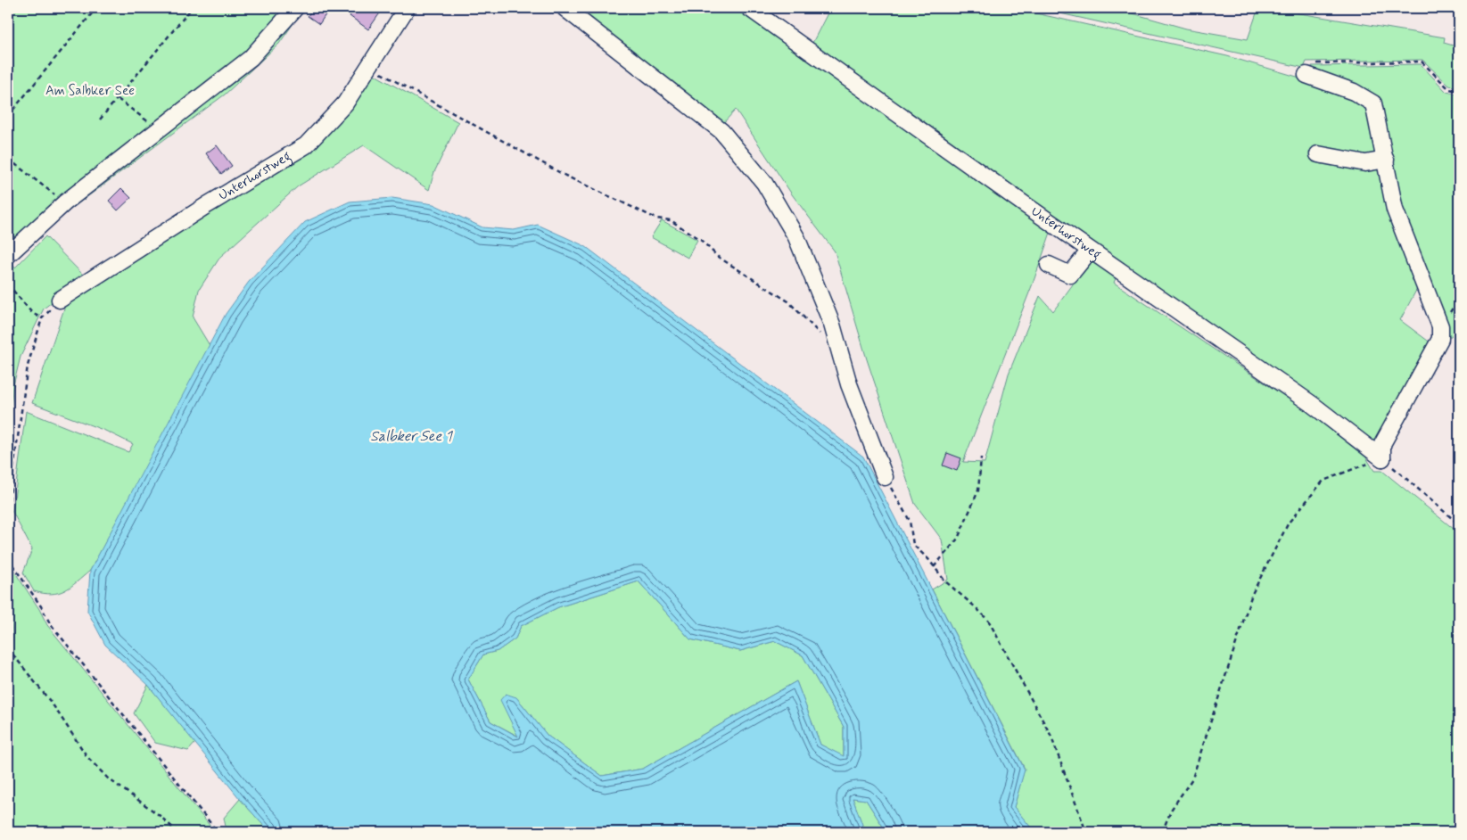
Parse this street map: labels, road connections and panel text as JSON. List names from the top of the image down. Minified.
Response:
{"streets":{"street":["Unterhorstweg"]},"water":["Salbker See 1"],"parks":["Am Salbker See"]}
